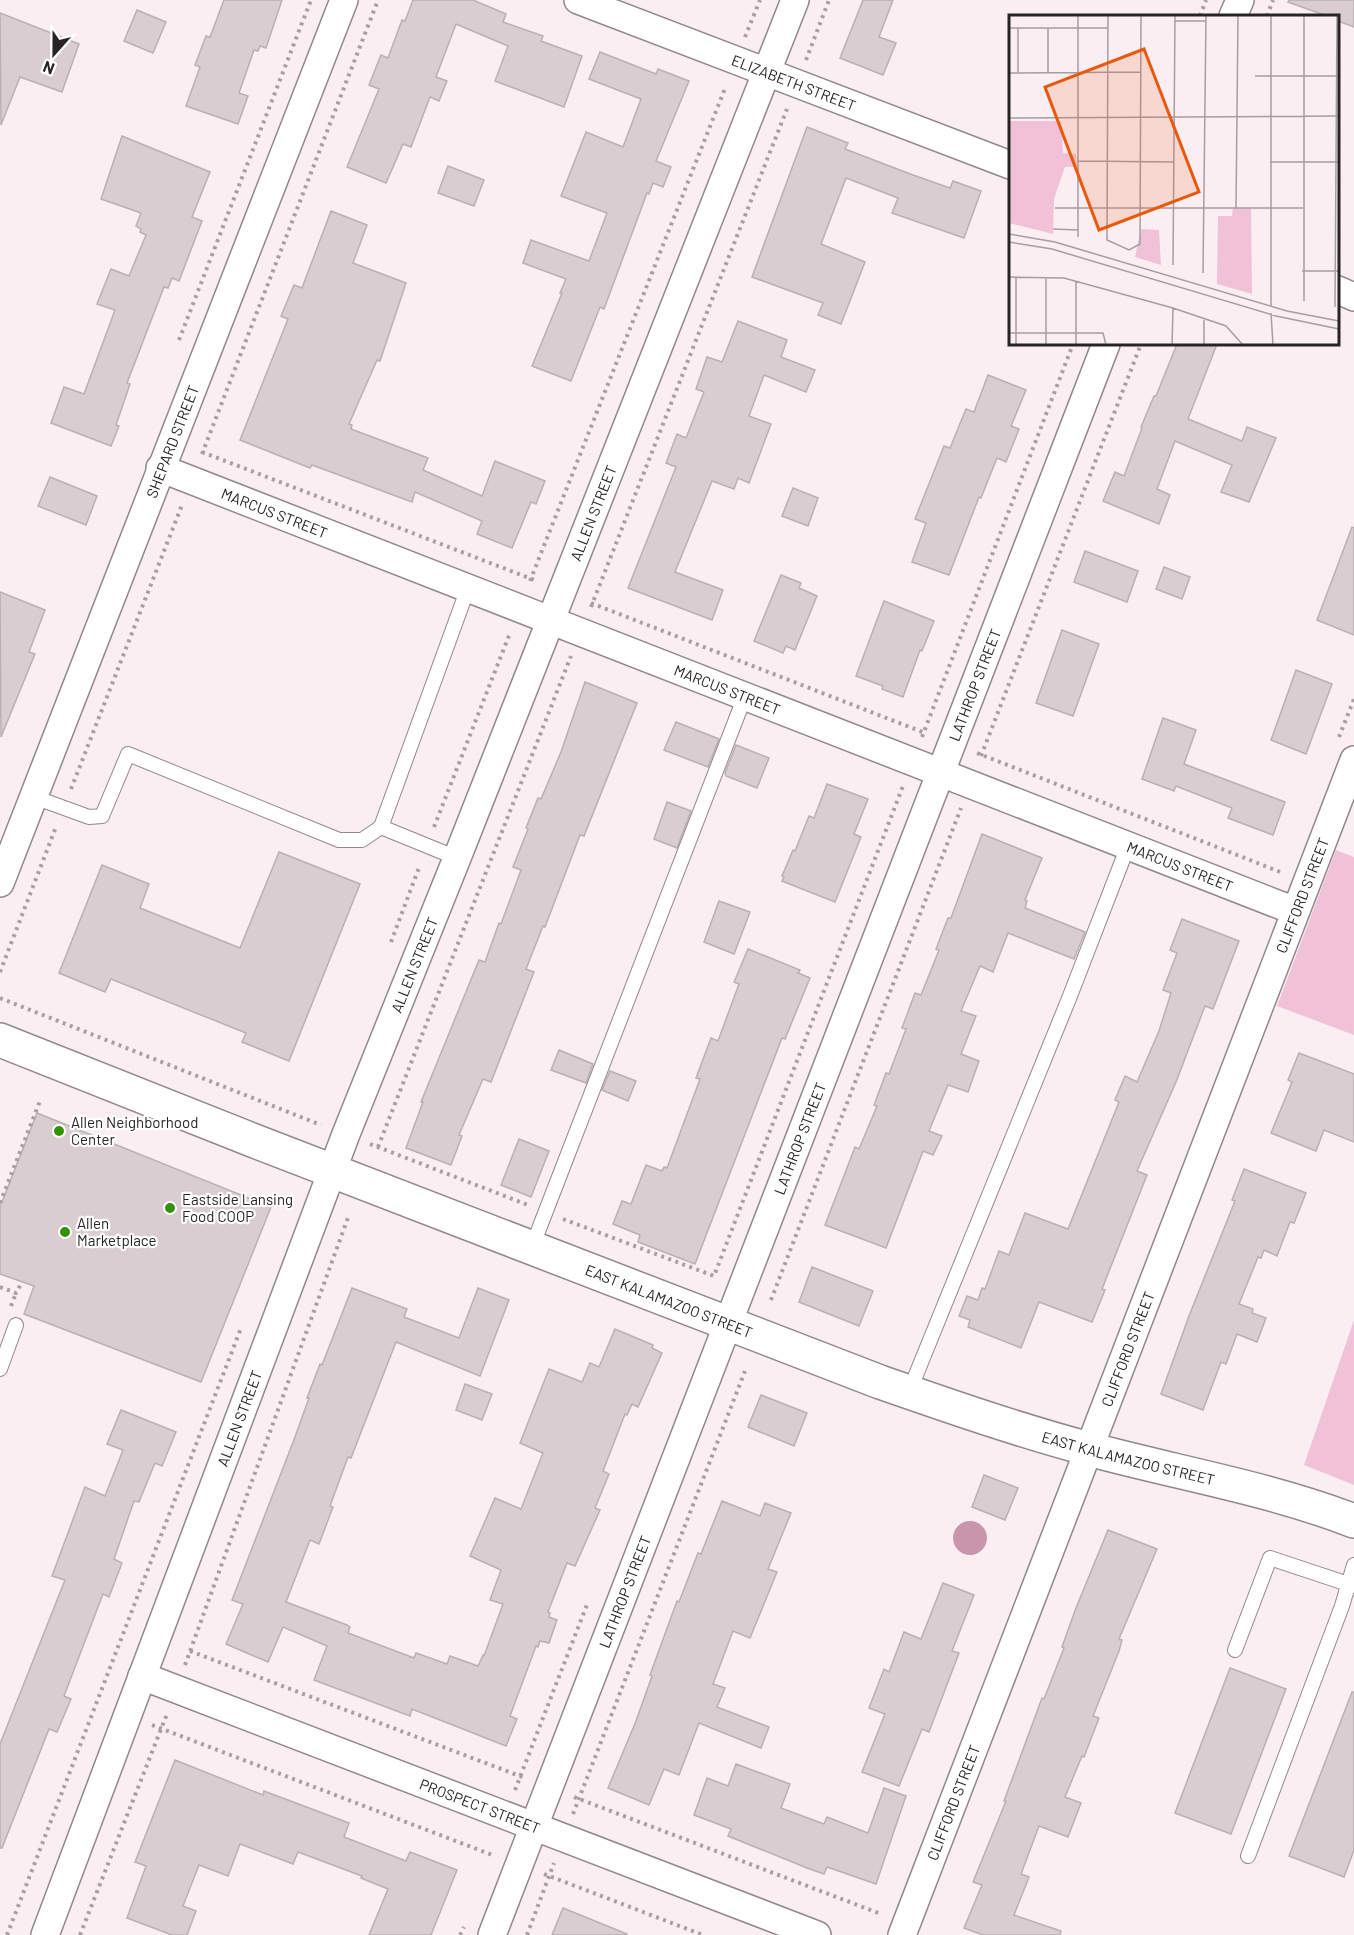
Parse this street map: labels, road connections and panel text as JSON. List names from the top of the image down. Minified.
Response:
{"streets":{"street":["ELIZABETH STREET","SHEPARD STREET","MARCUS STREET","ALLEN STREET","LATHROP STREET","CLIFFORD STREET","EAST KALAMAZOO STREET","PROSPECT STREET"]},"crossings":[["ELIZABETH STREET","ALLEN STREET"],["SHEPARD STREET","MARCUS STREET"],["MARCUS STREET","ALLEN STREET"],["MARCUS STREET","LATHROP STREET"],["MARCUS STREET","CLIFFORD STREET"],["ALLEN STREET","EAST KALAMAZOO STREET"],["ALLEN STREET","PROSPECT STREET"],["LATHROP STREET","EAST KALAMAZOO STREET"],["LATHROP STREET","PROSPECT STREET"],["CLIFFORD STREET","EAST KALAMAZOO STREET"]],"places":["Allen Neighborhood Center","Eastside Lansing Food COOP","Allen Marketplace"],"north":"bottom"}
